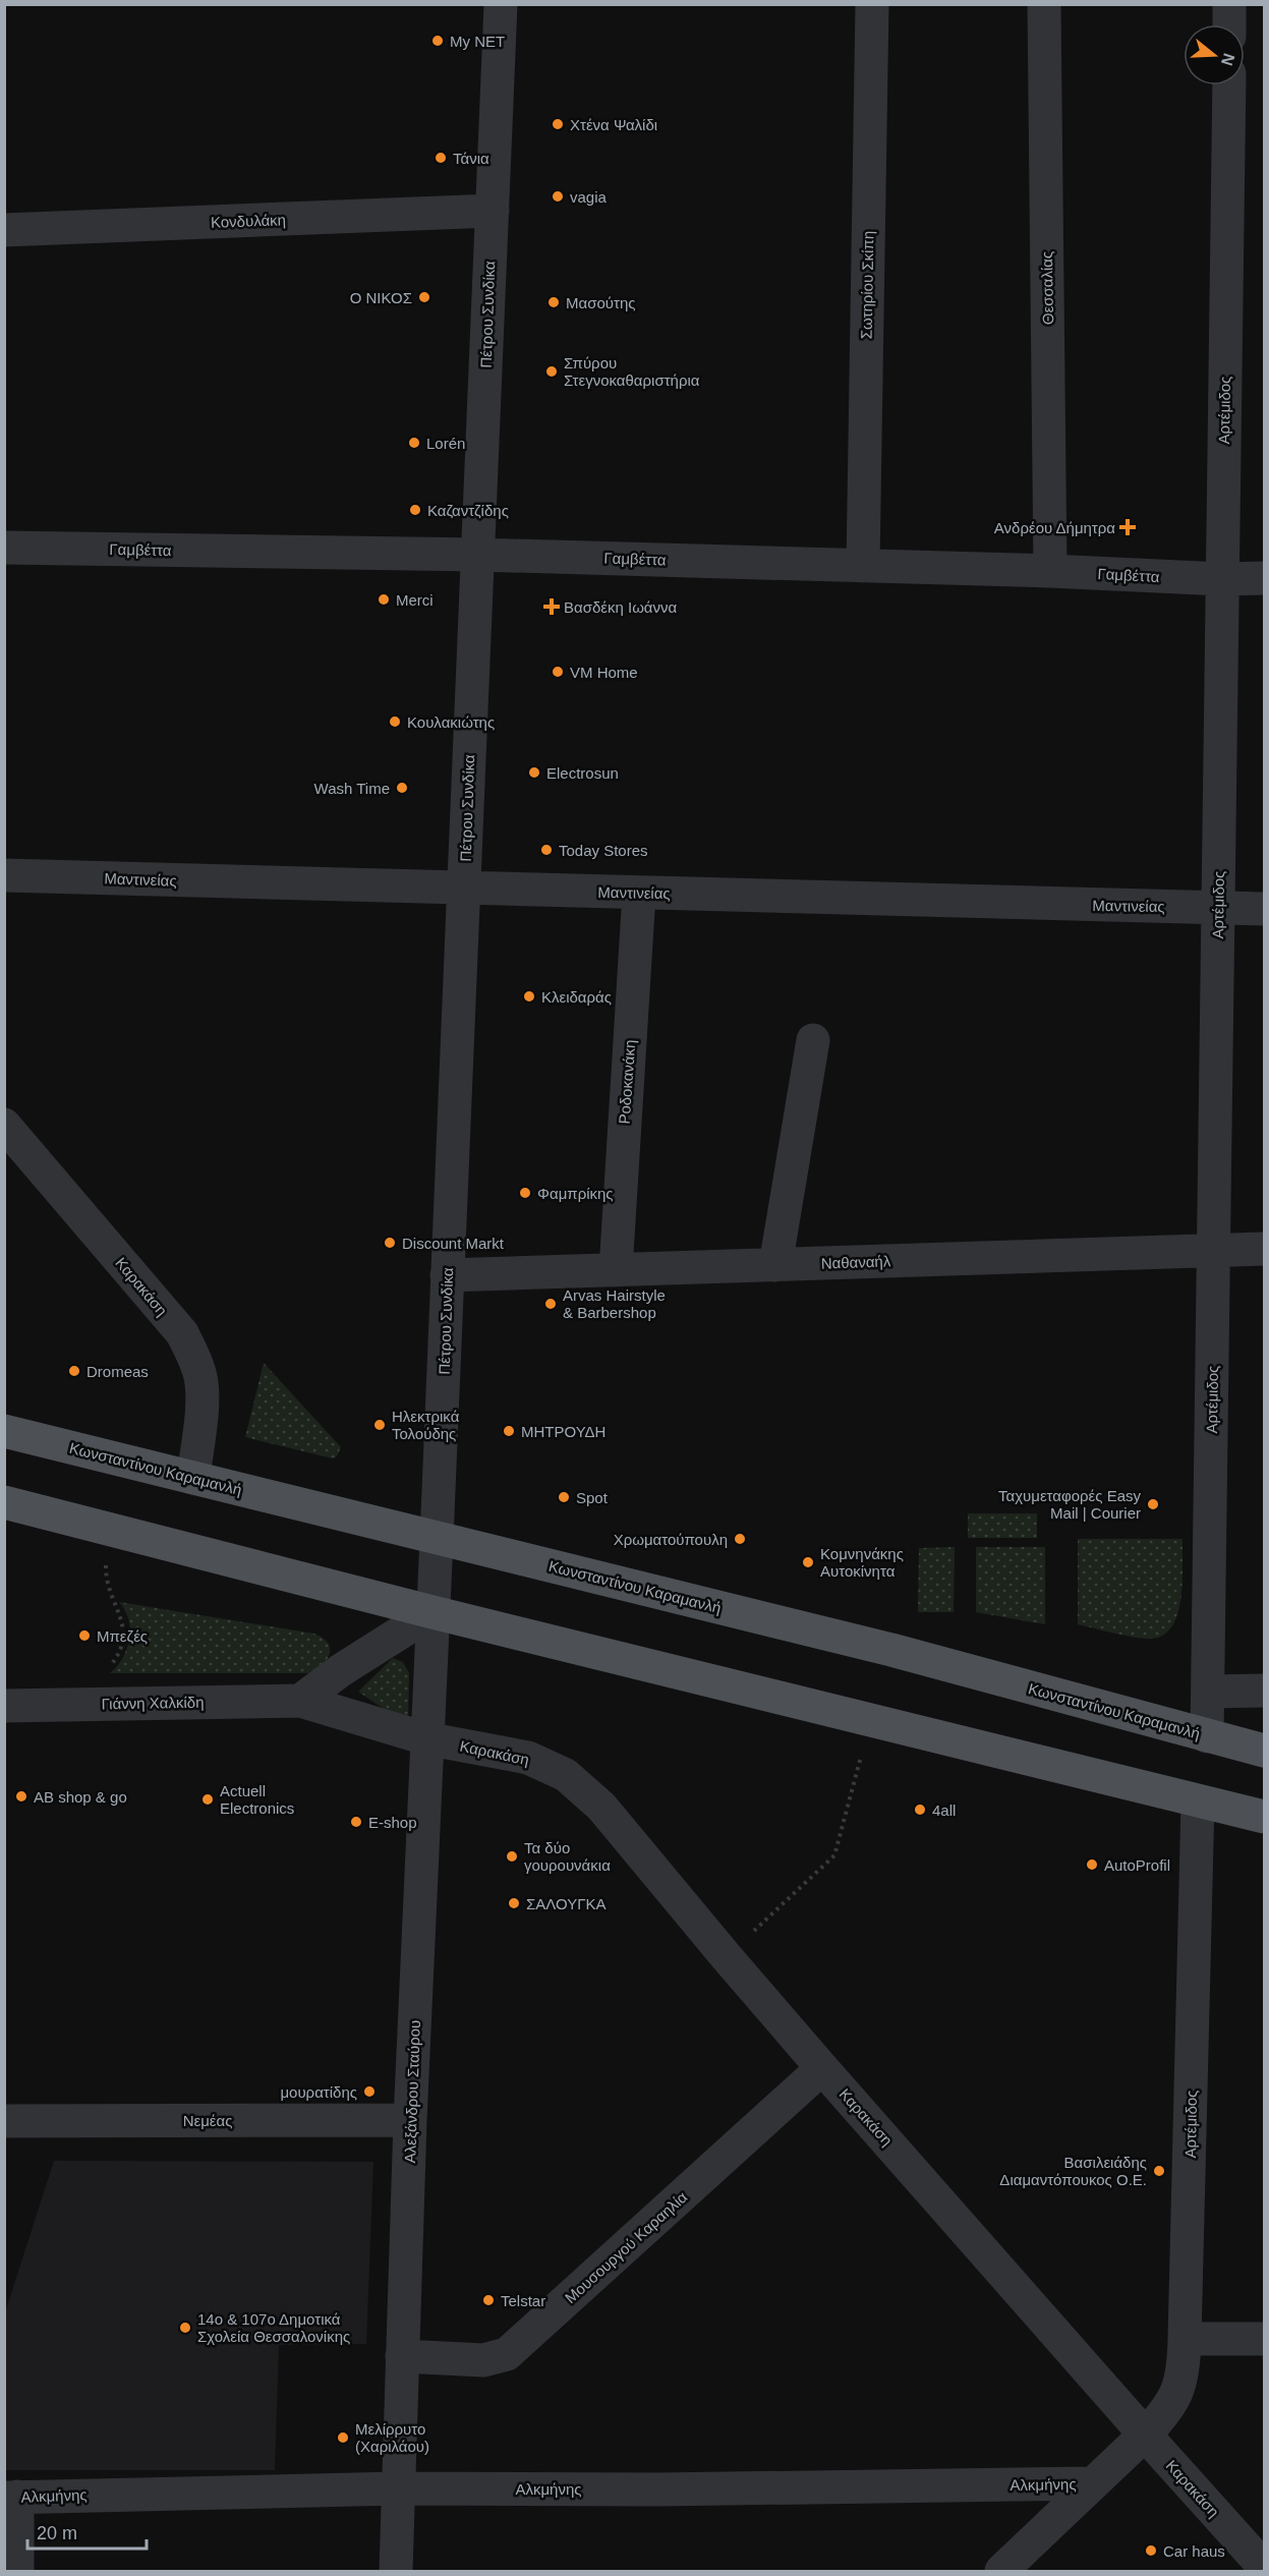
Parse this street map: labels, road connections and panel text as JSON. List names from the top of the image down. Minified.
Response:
{"streets":{"main road":["Κωνσταντίνου Καραμανλή"],"street":["Κονδυλάκη","Σωτηρίου Σκίπη","Θεσσαλίας","Πέτρου Συνδίκα","Αρτέμιδος","Γαμβέττα","Μαντινείας","Ροδοκανάκη","Ναθαναήλ","Καρακάση","Γιάννη Χαλκίδη","Αλεξάνδρου Σταύρου","Νεμέας","Μουσουργού Καραηλία","Αλκμήνης"]},"crossings":[["Κονδυλάκη","Πέτρου Συνδίκα"],["Σωτηρίου Σκίπη","Γαμβέττα"],["Θεσσαλίας","Γαμβέττα"],["Πέτρου Συνδίκα","Γαμβέττα"],["Πέτρου Συνδίκα","Μαντινείας"],["Πέτρου Συνδίκα","Ναθαναήλ"],["Πέτρου Συνδίκα","Κωνσταντίνου Καραμανλή"],["Πέτρου Συνδίκα","Αλεξάνδρου Σταύρου"],["Αρτέμιδος","Γαμβέττα"],["Αρτέμιδος","Μαντινείας"],["Αρτέμιδος","Ναθαναήλ"],["Αρτέμιδος","Καρακάση"],["Αρτέμιδος","Κωνσταντίνου Καραμανλή"],["Αρτέμιδος","Αλκμήνης"],["Μαντινείας","Ροδοκανάκη"],["Ροδοκανάκη","Ναθαναήλ"],["Καρακάση","Κωνσταντίνου Καραμανλή"],["Καρακάση","Γιάννη Χαλκίδη"],["Καρακάση","Αλεξάνδρου Σταύρου"],["Καρακάση","Μουσουργού Καραηλία"],["Γιάννη Χαλκίδη","Αλεξάνδρου Σταύρου"],["Αλεξάνδρου Σταύρου","Νεμέας"],["Αλεξάνδρου Σταύρου","Μουσουργού Καραηλία"],["Αλεξάνδρου Σταύρου","Αλκμήνης"]],"places":{"other":["My NET","Χτένα Ψαλίδι","Τάνια","vagia","Ο ΝΙΚΟΣ","Μασούτης","Σπύρου Στεγνοκαθαριστήρια","Lorén","Καζαντζίδης","Merci","VM Home","Κουλακιώτης","Electrosun","Wash Time","Today Stores","Κλειδαράς","Φαμπρίκης","Discount Markt","Arvas Hairstyle & Barbershop","Dromeas","Ηλεκτρικά Τολούδης","ΜΗΤΡΟΥΔΗ","Spot","Ταχυμεταφορές Easy Mail | Courier","Χρωματούπουλη","Κομνηνάκης Αυτοκίνητα","Μπεζές","AB shop & go","Actuell Electronics","4all","E-shop","Τα δύο γουρουνάκια","AutoProfil","ΣΑΛΟΥΓΚΑ","μουρατίδης","Βασιλειάδης Διαμαντόπουκος Ο.Ε.","Telstar","14ο & 107ο Δημοτικά Σχολεία Θεσσαλονίκης","Μελίρρυτο (Χαριλάου)","Car haus"],"health":["Ανδρέου Δήμητρα","Βασδέκη Ιωάννα"]},"scale_bar":"20 m","north":"right"}
